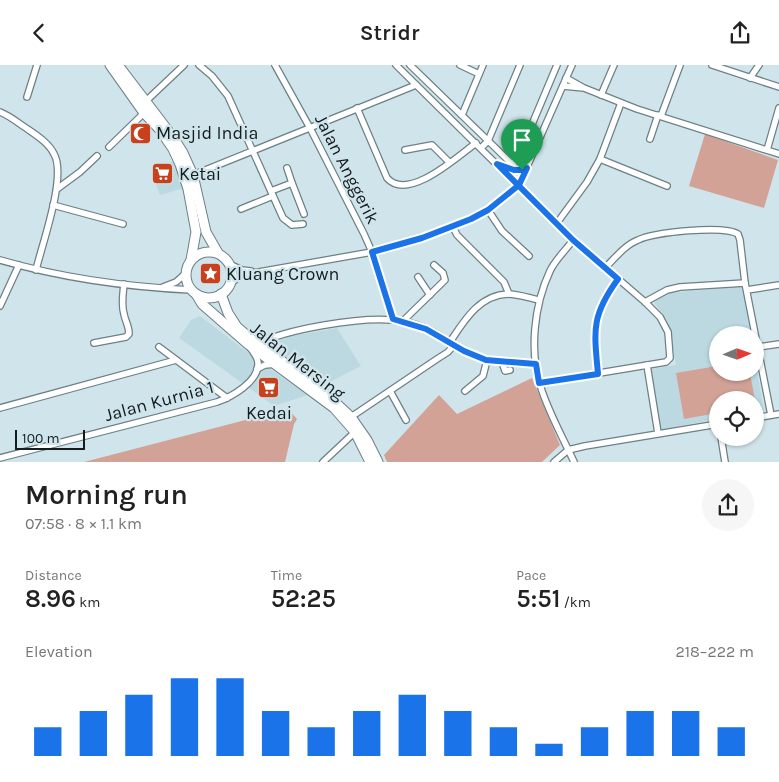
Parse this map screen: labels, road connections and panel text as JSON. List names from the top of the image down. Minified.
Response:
{"streets":{"highway":["Jalan Mersing"],"street":["Jalan Anggerik","Jalan Kurnia 1"]},"places":{"mosque":["Masjid India"],"supermarket":["Ketai","Kedai"],"place":["Kluang Crown"]},"scale_bar":"100 m","north":"right","page":{"header":"Stridr","scale":"100 m","heading":["Morning run","07:58 · 8 × 1.1 km"],"stats":[["Distance","8.96 km"],["Time","52:25"],["Pace","5:51 /km"]],"chart":["Elevation","218–222 m"]}}
